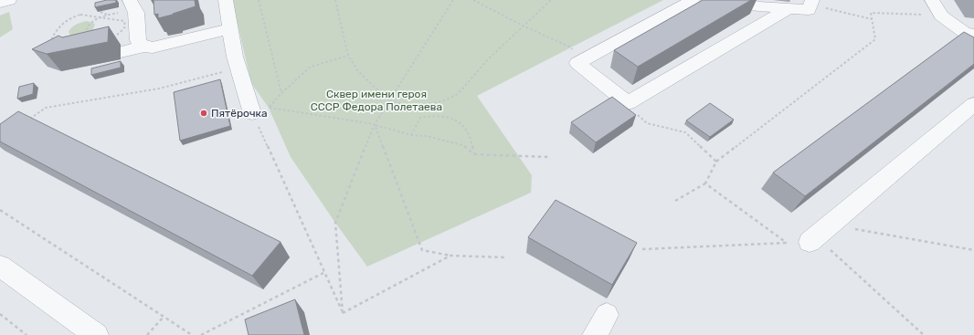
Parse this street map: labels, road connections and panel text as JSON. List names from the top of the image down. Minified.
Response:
{"parks":["Сквер имени героя СССР Федора Полетаева"],"places":["Пятёрочка"]}
